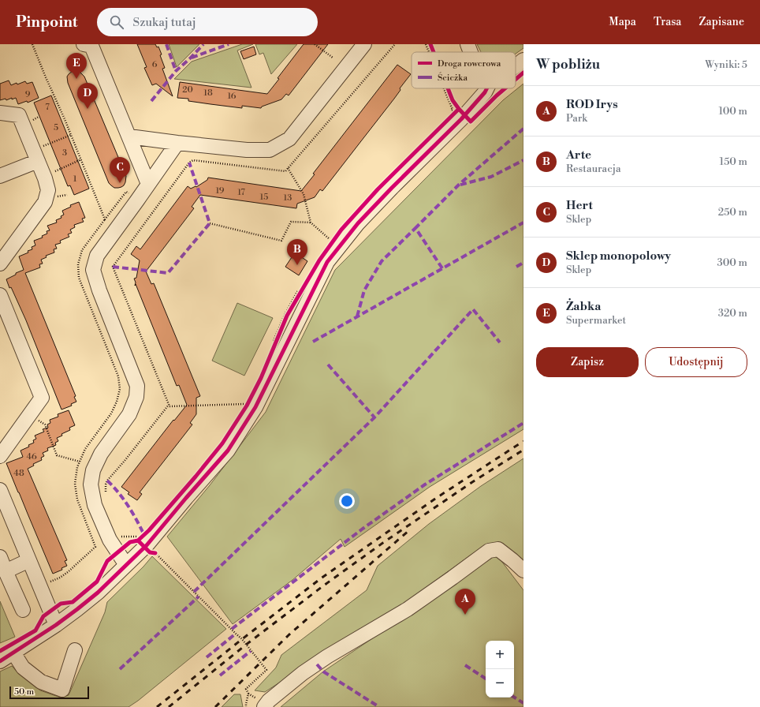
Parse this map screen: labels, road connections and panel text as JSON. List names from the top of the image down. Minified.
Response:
{"house_numbers":["6","20","18","9","16","7","5","3","1","19","17","15","13","46","48"],"legend":["Droga rowerowa","Ścieżka"],"scale_bar":"50 m","page":{"header":"Pinpoint","search":"Szukaj tutaj","nav":["Mapa","Trasa","Zapisane"],"heading":["W pobliżu","Wyniki: 5"],"pins":["E","D","C","B","A"],"list":[{"mark":"A","name":"ROD Irys","note":"Park","value":"100 m"},{"mark":"B","name":"Arte","note":"Restauracja","value":"150 m"},{"mark":"C","name":"Hert","note":"Sklep","value":"250 m"},{"mark":"D","name":"Sklep monopolowy","note":"Sklep","value":"300 m"},{"mark":"E","name":"Żabka","note":"Supermarket","value":"320 m"}],"buttons":["Zapisz","Udostępnij"],"map_buttons":["+","−"],"scale":"50 m"}}
